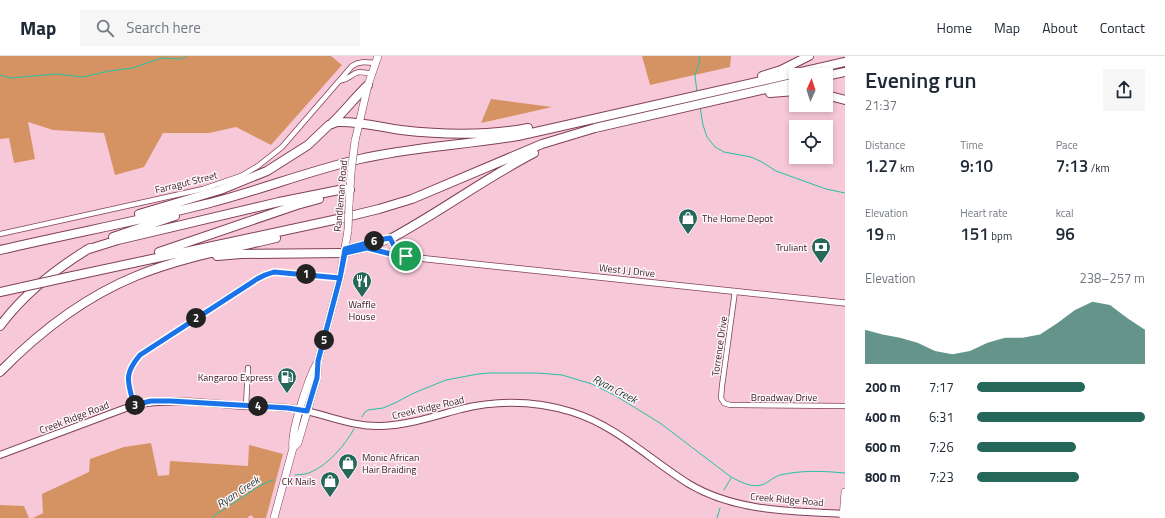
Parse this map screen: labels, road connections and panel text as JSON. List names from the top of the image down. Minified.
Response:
{"streets":{"main road":["Randleman Road","West J J Drive","Creek Ridge Road"],"street":["Farragut Street","Torrence Drive","Broadway Drive"]},"crossings":[["Farragut Street","Randleman Road"],["Randleman Road","West J J Drive"],["Randleman Road","Creek Ridge Road"],["West J J Drive","Torrence Drive"],["Torrence Drive","Broadway Drive"]],"water":["Ryan Creek"],"places":{"shop":["The Home Depot","Monic African Hair Braiding","CK Nails"],"bank":["Truliant"],"restaurant":["Waffle House"],"fuel station":["Kangaroo Express"]},"north":"top","page":{"header":"Map","search":"Search here","nav":["Home","Map","About","Contact"],"heading":["Evening run","21:37"],"stats":[["Distance","1.27 km"],["Time","9:10"],["Pace","7:13 /km"],["Elevation","19 m"],["Heart rate","151 bpm"],["kcal","96"]],"pins":["6","1","2","5","3","4"],"chart":["Elevation","238–257 m"],"list":[{"name":"200 m","note":"7:17"},{"name":"400 m","note":"6:31"},{"name":"600 m","note":"7:26"},{"name":"800 m","note":"7:23"}]}}
